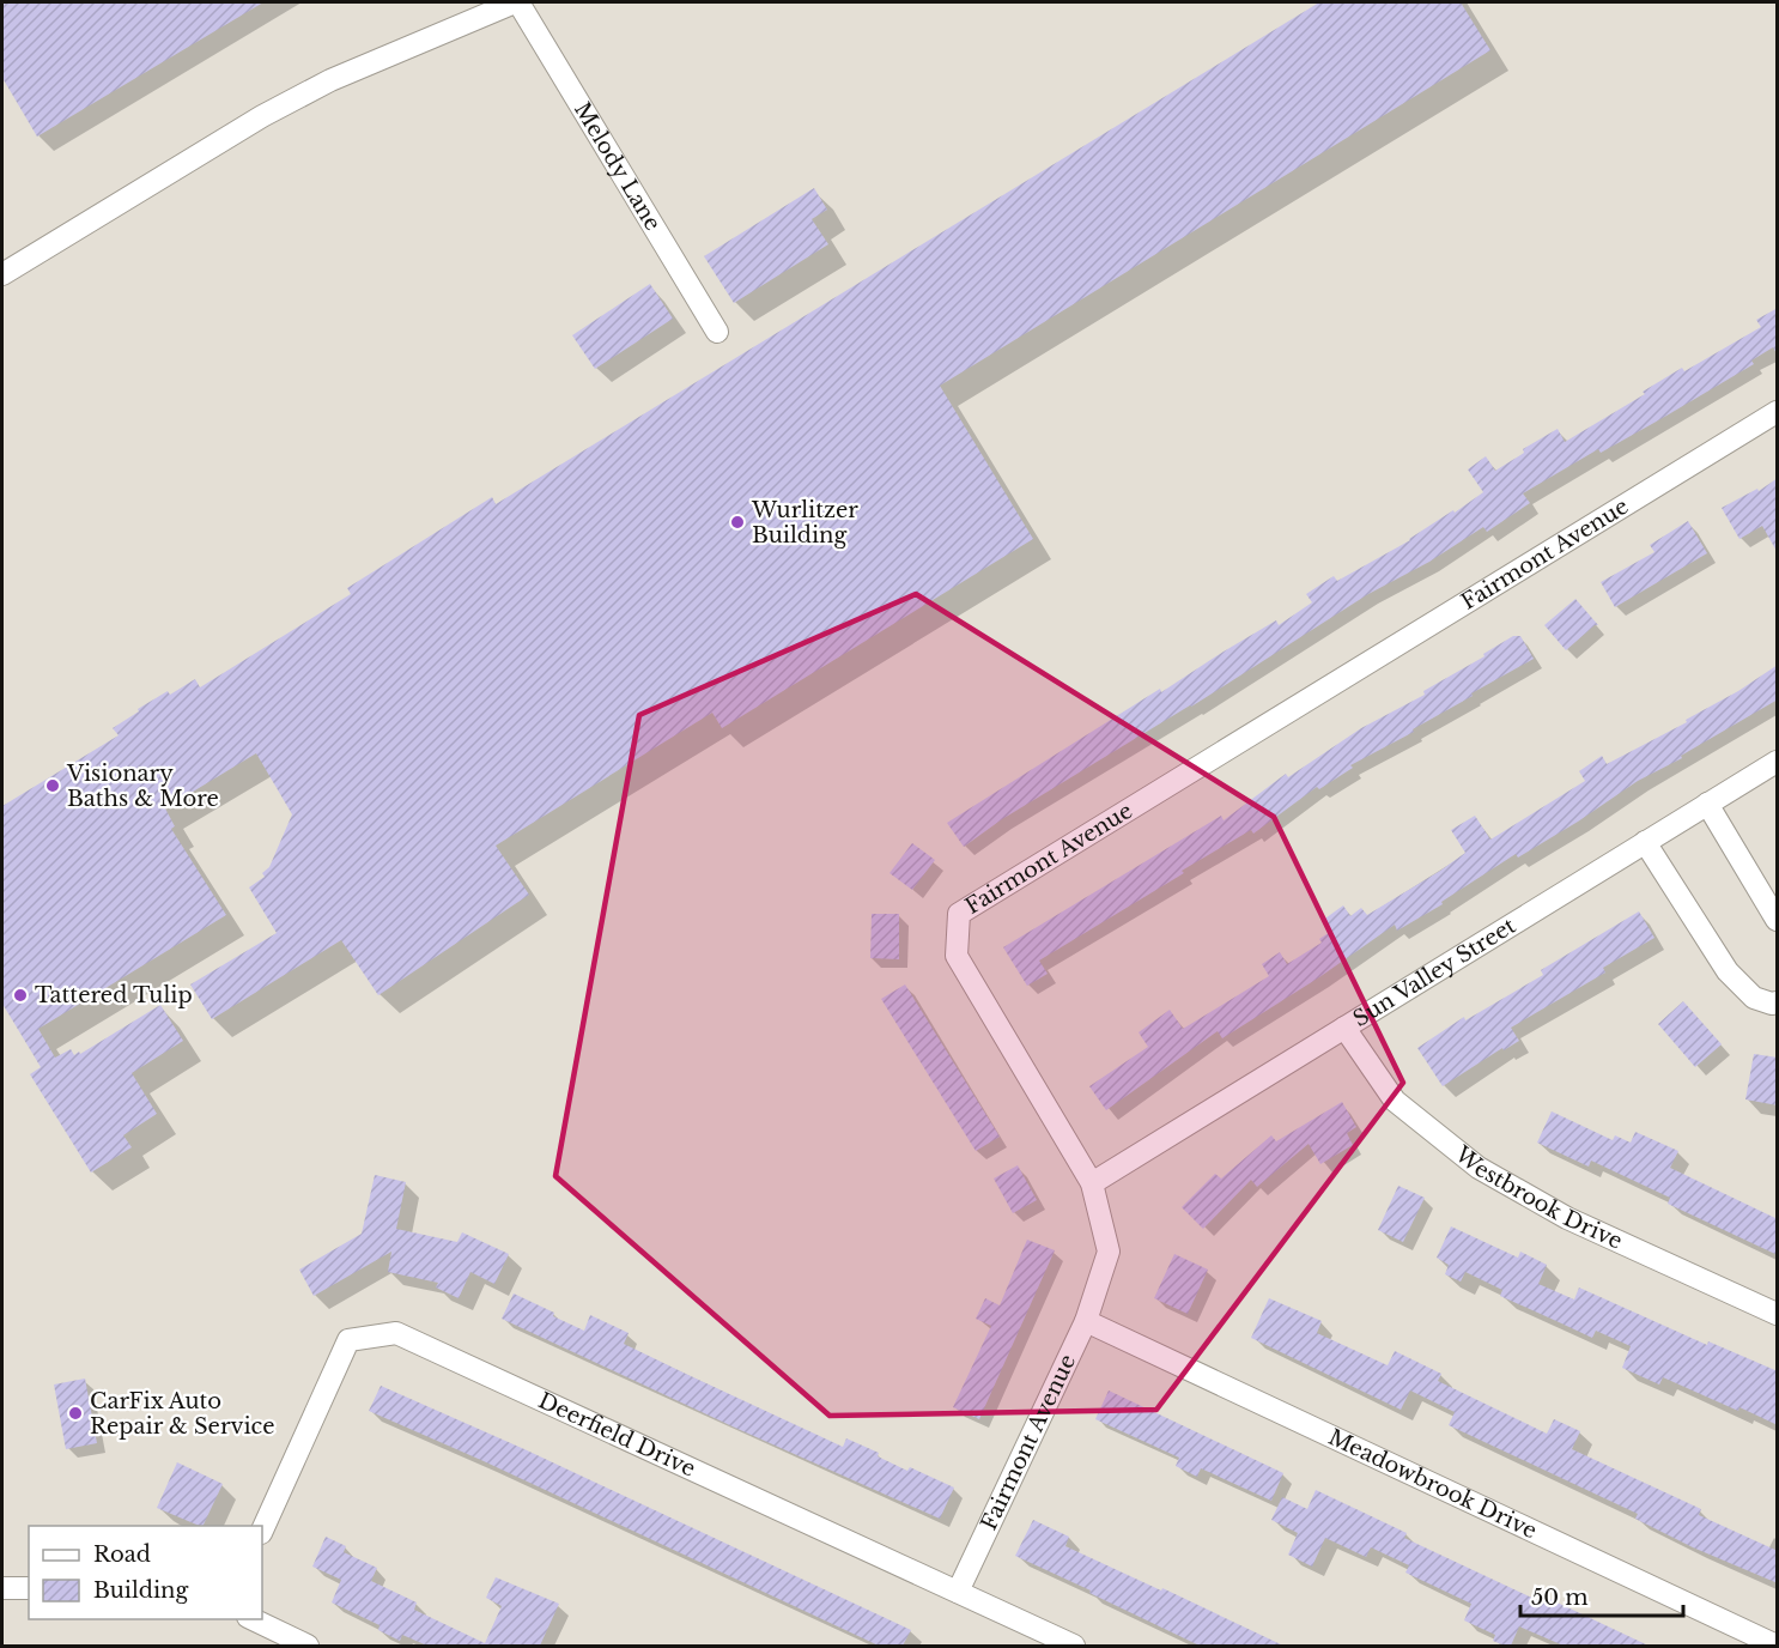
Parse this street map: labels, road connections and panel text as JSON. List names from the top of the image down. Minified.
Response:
{"streets":{"street":["Melody Lane","Fairmont Avenue","Sun Valley Street","Westbrook Drive","Deerfield Drive","Meadowbrook Drive"]},"crossings":[["Fairmont Avenue","Sun Valley Street"],["Fairmont Avenue","Deerfield Drive"],["Fairmont Avenue","Meadowbrook Drive"],["Sun Valley Street","Westbrook Drive"]],"places":["Wurlitzer Building","Visionary Baths & More","Tattered Tulip","CarFix Auto Repair & Service"],"legend":["Road","Building"],"scale_bar":"50 m"}
